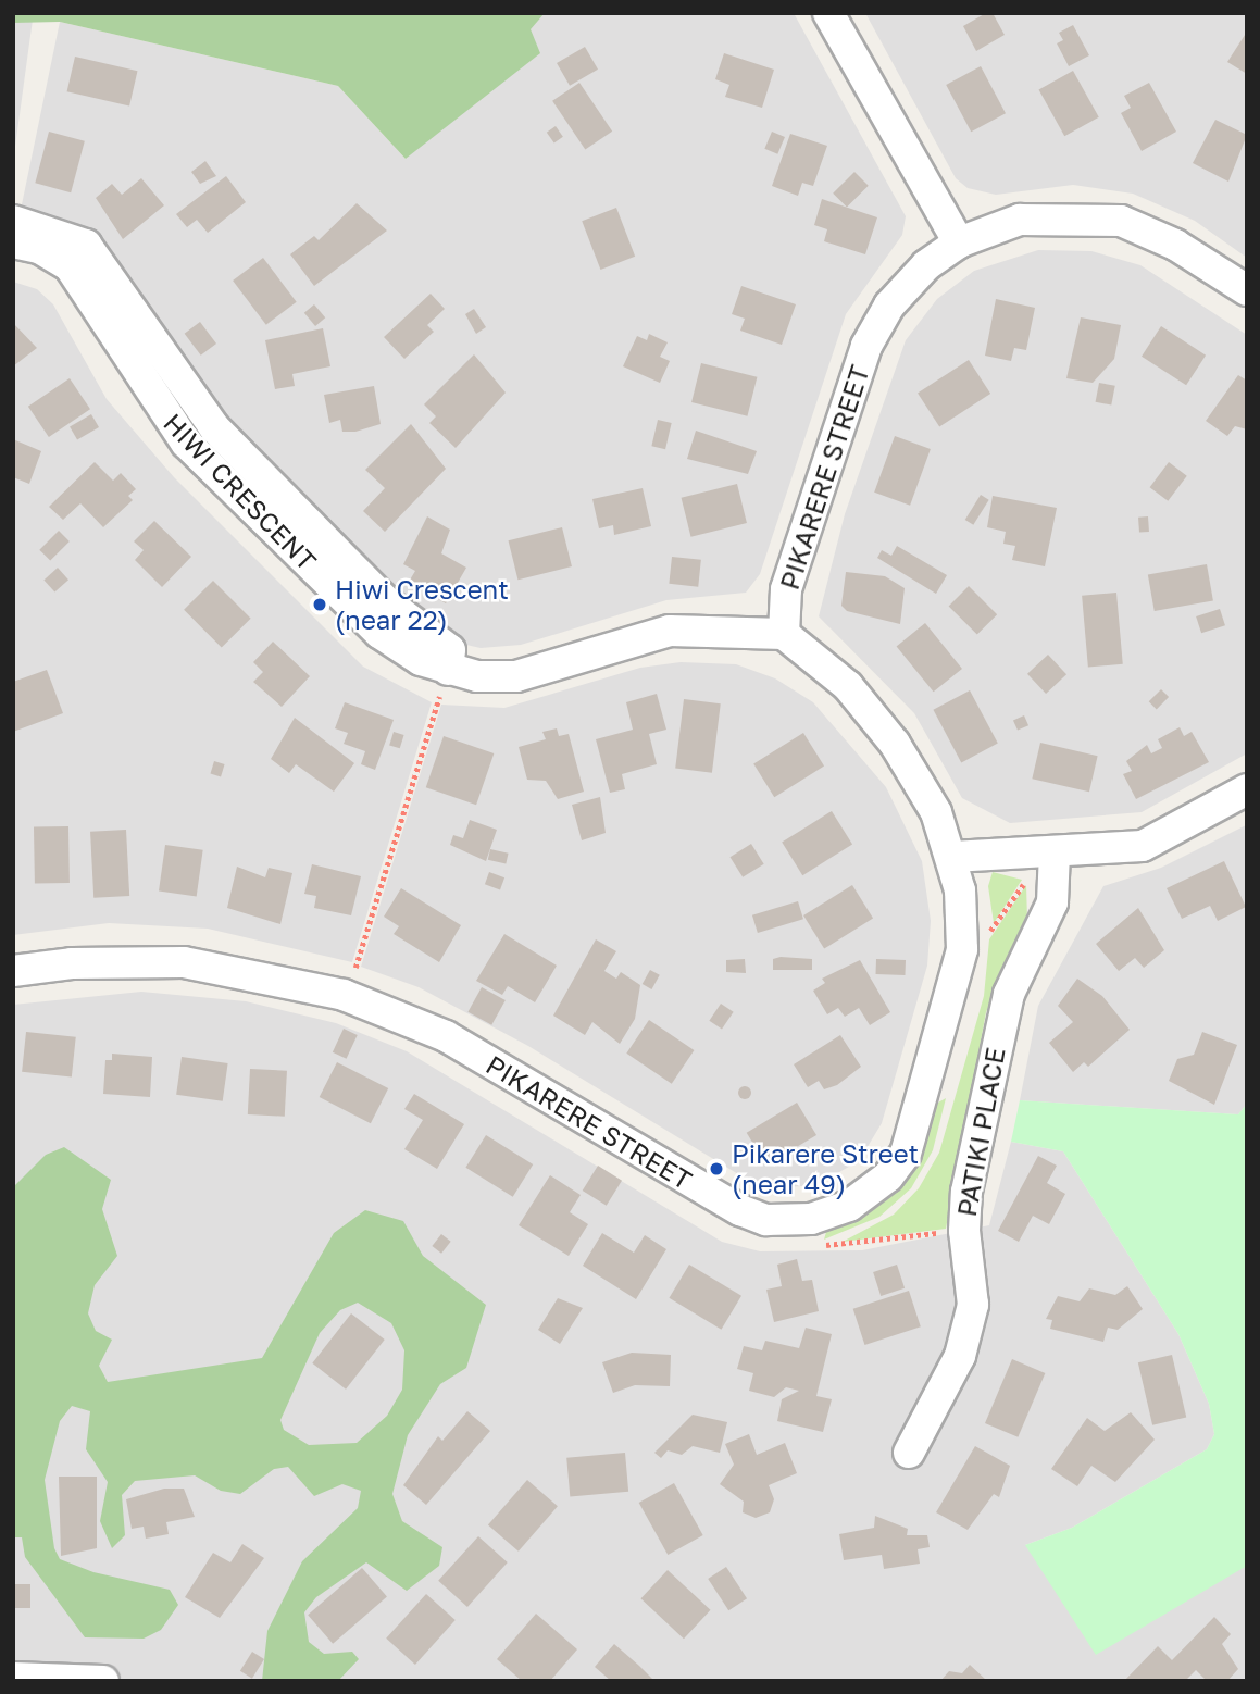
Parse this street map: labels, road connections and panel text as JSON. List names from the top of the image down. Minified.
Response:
{"streets":{"street":["PIKARERE STREET","HIWI CRESCENT","PATIKI PLACE"]},"crossings":[["PIKARERE STREET","HIWI CRESCENT"]],"places":["Hiwi Crescent (near 22)","Pikarere Street (near 49)"]}
